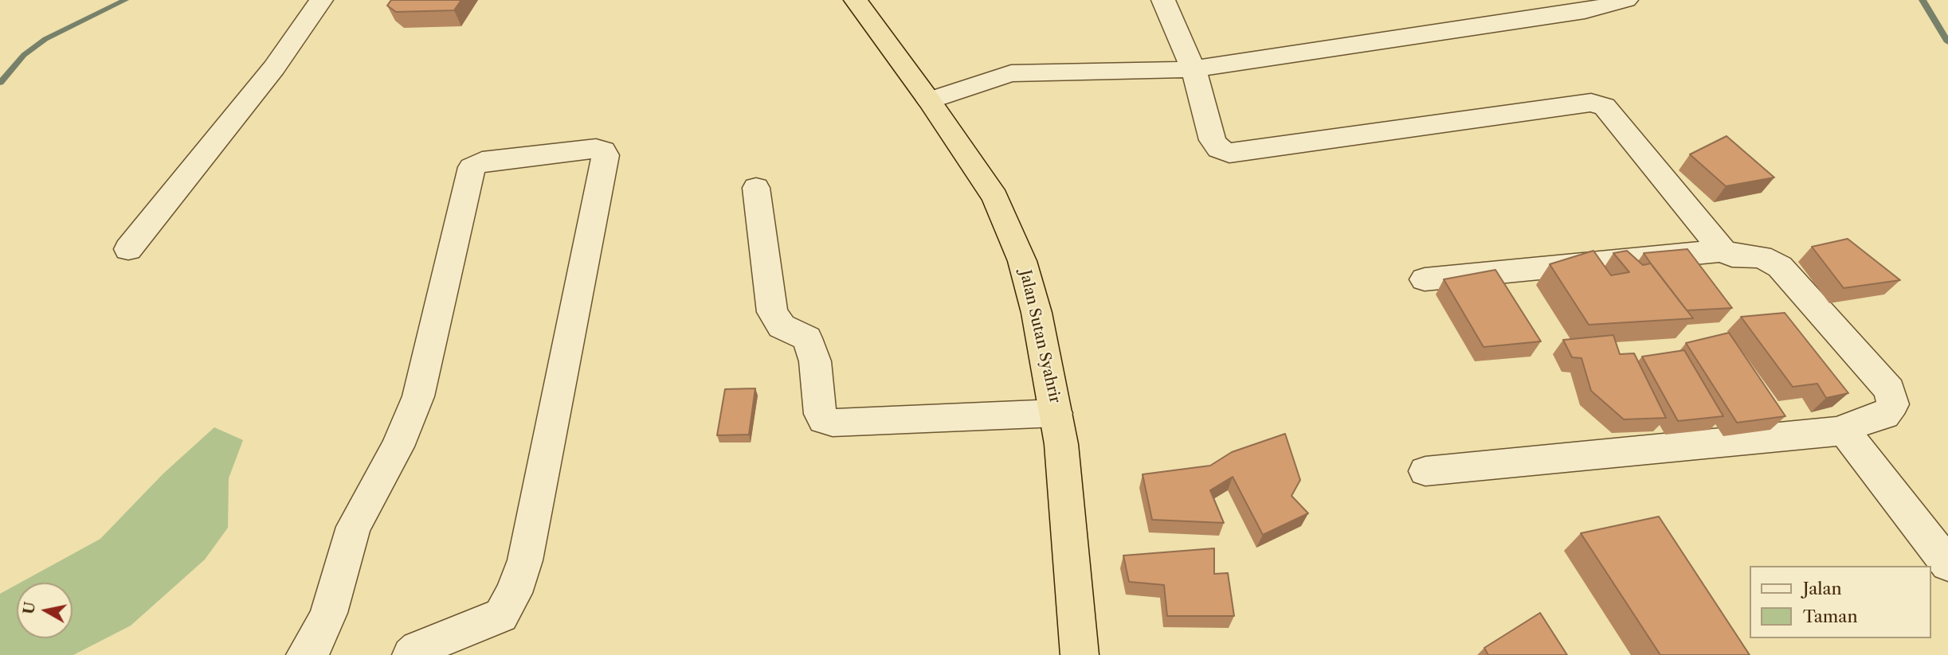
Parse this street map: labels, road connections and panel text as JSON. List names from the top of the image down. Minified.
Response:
{"streets":{"highway":["Jalan Sutan Syahrir"]},"legend":["Jalan","Taman"],"north":"left"}
